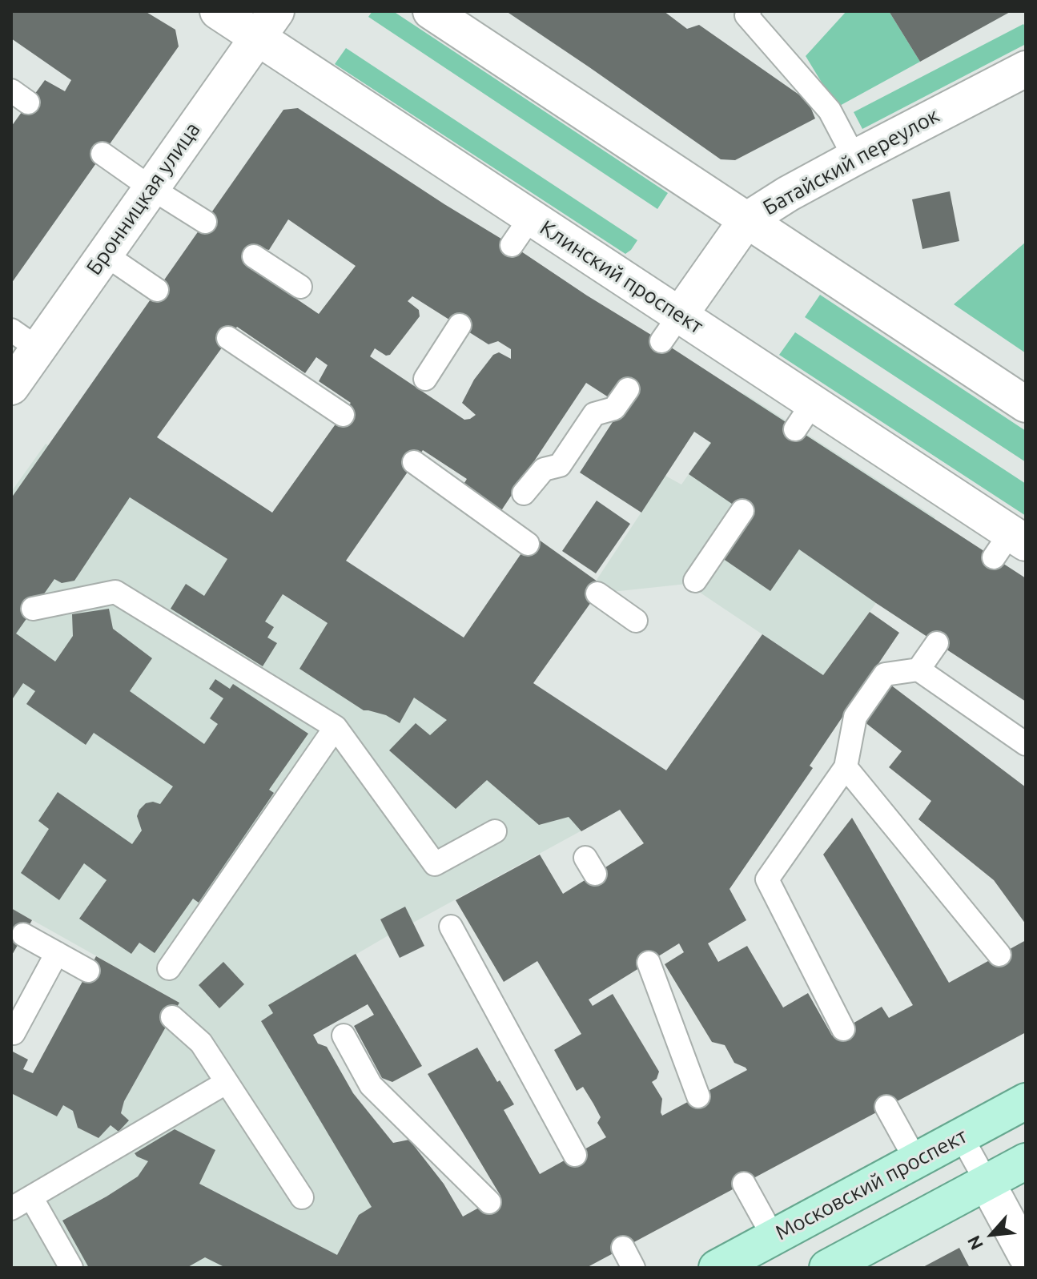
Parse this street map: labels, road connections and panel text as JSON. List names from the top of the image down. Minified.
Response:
{"streets":{"main road":["Московский проспект"],"street":["Батайский переулок","Бронницкая улица","Клинский проспект"]},"crossings":[["Батайский переулок","Клинский проспект"],["Бронницкая улица","Клинский проспект"]],"north":"bottom left"}
